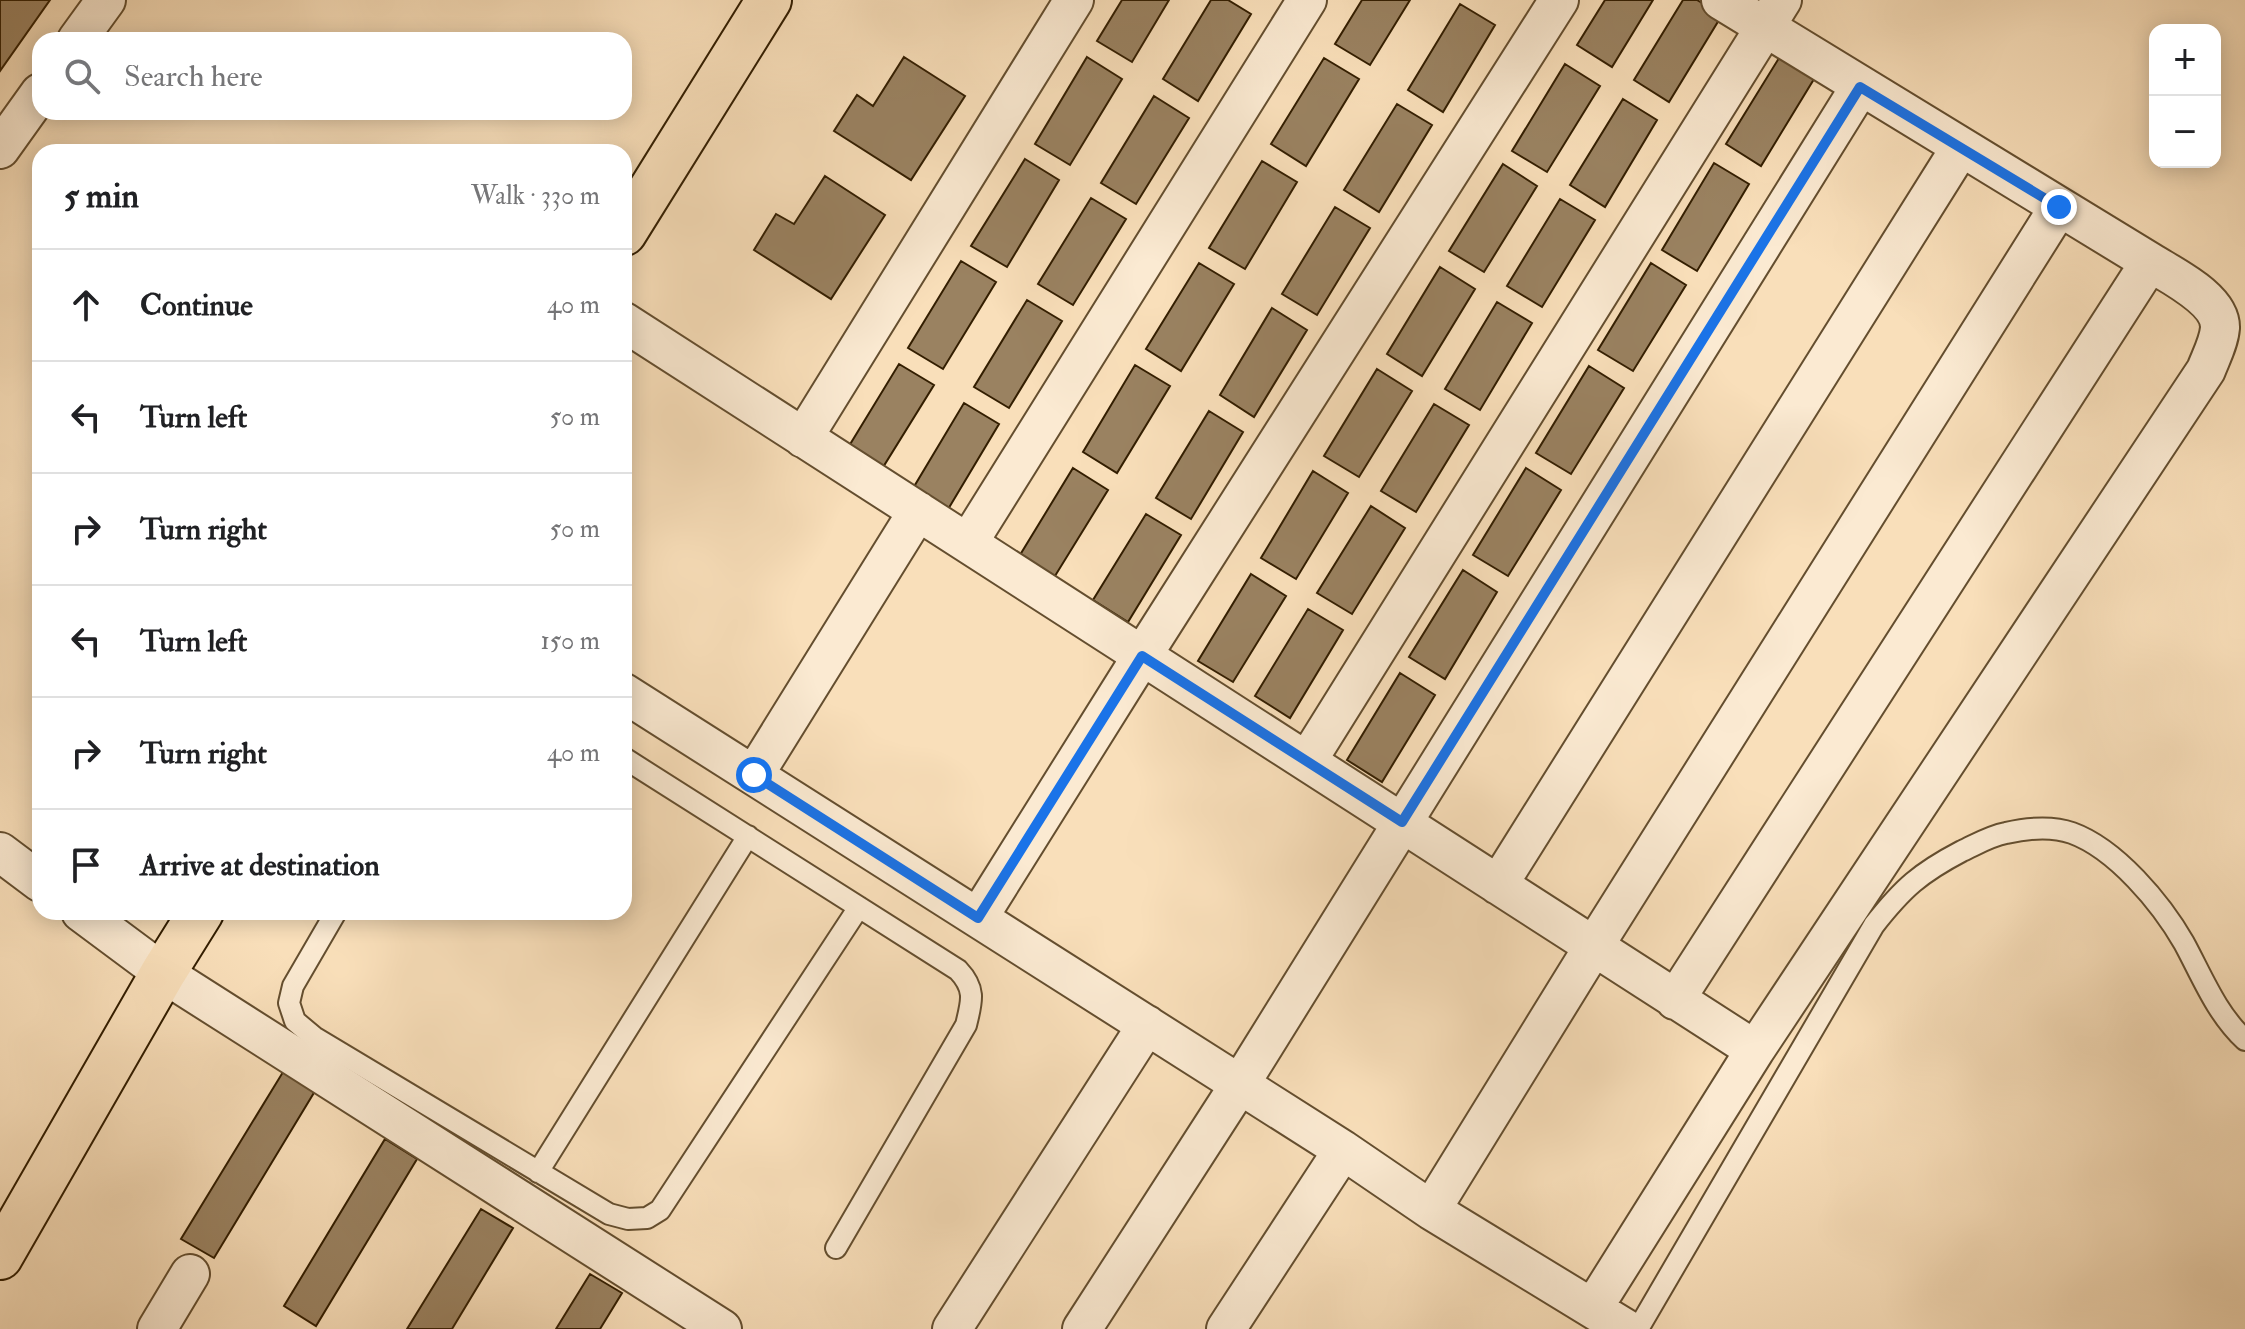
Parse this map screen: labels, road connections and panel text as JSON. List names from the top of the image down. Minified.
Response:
{"page":{"map_buttons":["+","−"],"search":"Search here","heading":["5 min","Walk · 330 m"],"list":[["Continue","40 m"],["Turn left","50 m"],["Turn right","50 m"],["Turn left","150 m"],["Turn right","40 m"],"Arrive at destination"]}}
